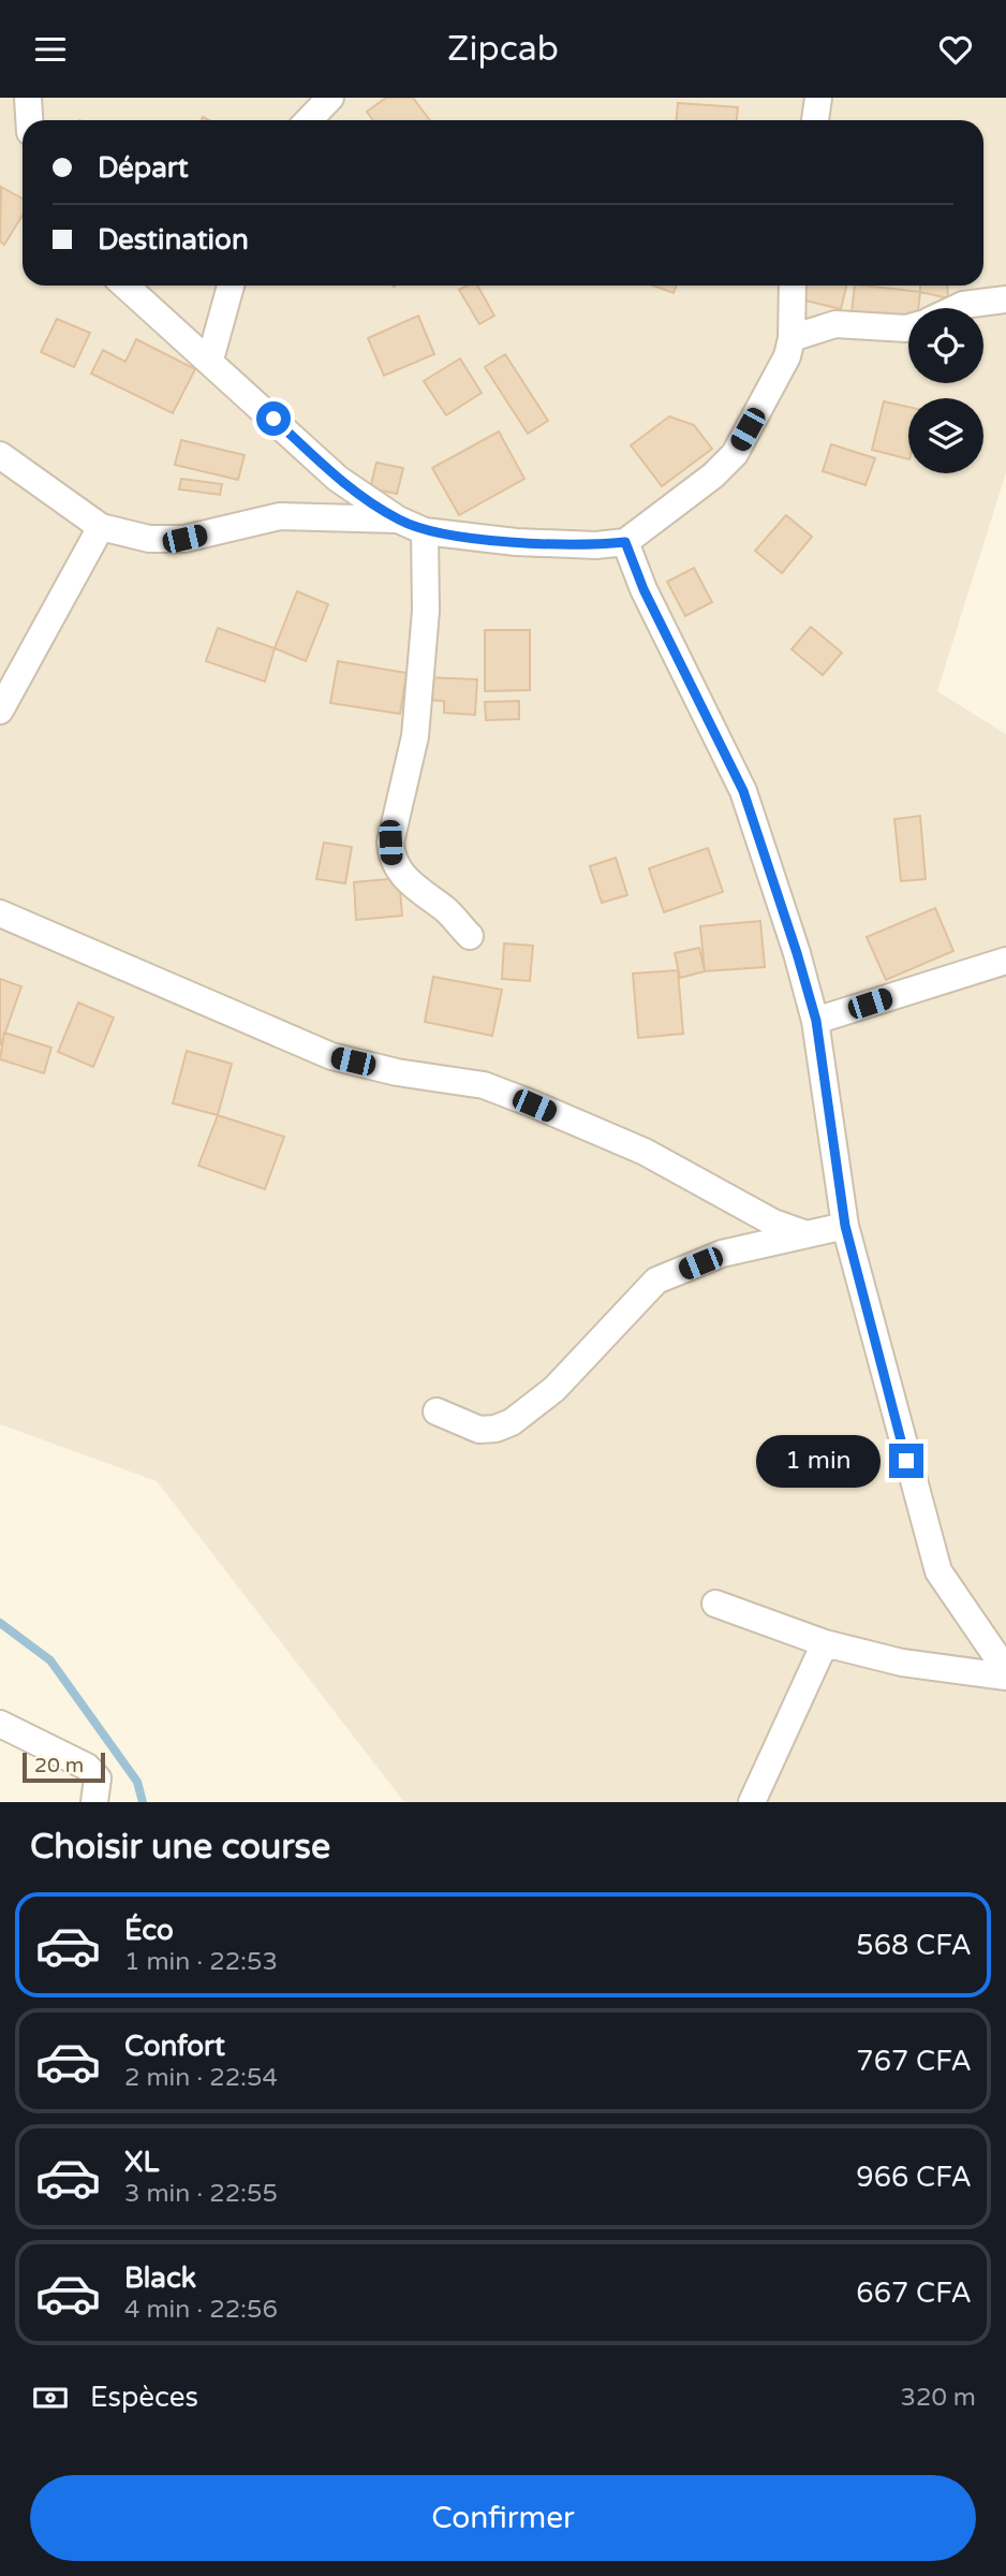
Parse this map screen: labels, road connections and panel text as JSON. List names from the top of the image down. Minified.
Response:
{"scale_bar":"20 m","page":{"header":"Zipcab","banner":["Départ","Destination"],"bubble":"1 min","scale":"20 m","heading":"Choisir une course","list":[{"name":"Éco","note":"1 min · 22:53","value":"568 CFA"},{"name":"Confort","note":"2 min · 22:54","value":"767 CFA"},{"name":"XL","note":"3 min · 22:55","value":"966 CFA"},{"name":"Black","note":"4 min · 22:56","value":"667 CFA"}],"pay":["Espèces","320 m"],"buttons":"Confirmer"}}
